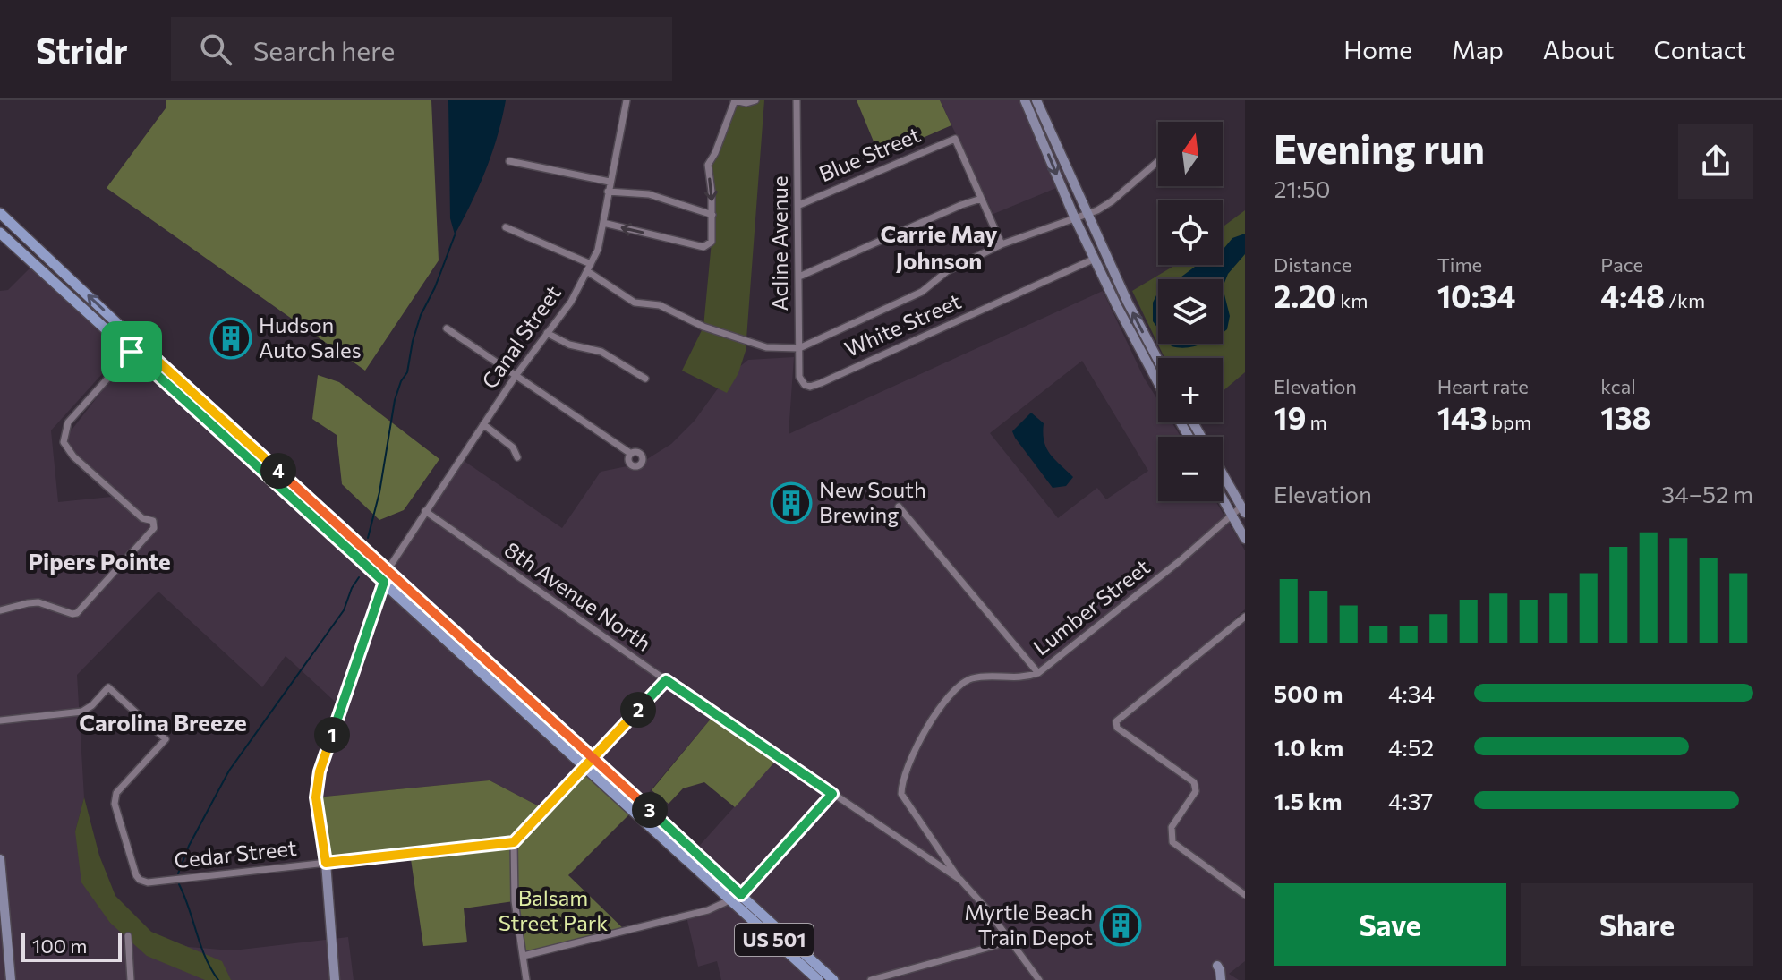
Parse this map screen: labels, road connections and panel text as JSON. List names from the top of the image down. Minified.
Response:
{"streets":{"main road":["US 501"],"street":["Blue Street","Acline Avenue","White Street","Canal Street","8th Avenue North","Lumber Street","Cedar Street"]},"crossings":[["Blue Street","Acline Avenue"],["Acline Avenue","White Street"],["Canal Street","8th Avenue North"],["Canal Street","US 501"],["8th Avenue North","Lumber Street"]],"districts":["Carrie May Johnson","Pipers Pointe","Carolina Breeze"],"parks":["Balsam Street Park"],"places":{"building":["Hudson Auto Sales","New South Brewing","Myrtle Beach Train Depot"]},"scale_bar":"100 m","north":"top","page":{"header":"Stridr","search":"Search here","nav":["Home","Map","About","Contact"],"heading":["Evening run","21:50"],"map_buttons":["+","−"],"stats":[["Distance","2.20 km"],["Time","10:34"],["Pace","4:48 /km"],["Elevation","19 m"],["Heart rate","143 bpm"],["kcal","138"]],"pins":["4","2","1","3"],"chart":["Elevation","34–52 m"],"list":[{"name":"500 m","note":"4:34"},{"name":"1.0 km","note":"4:52"},{"name":"1.5 km","note":"4:37"}],"buttons":["Save","Share"],"scale":"100 m"}}
